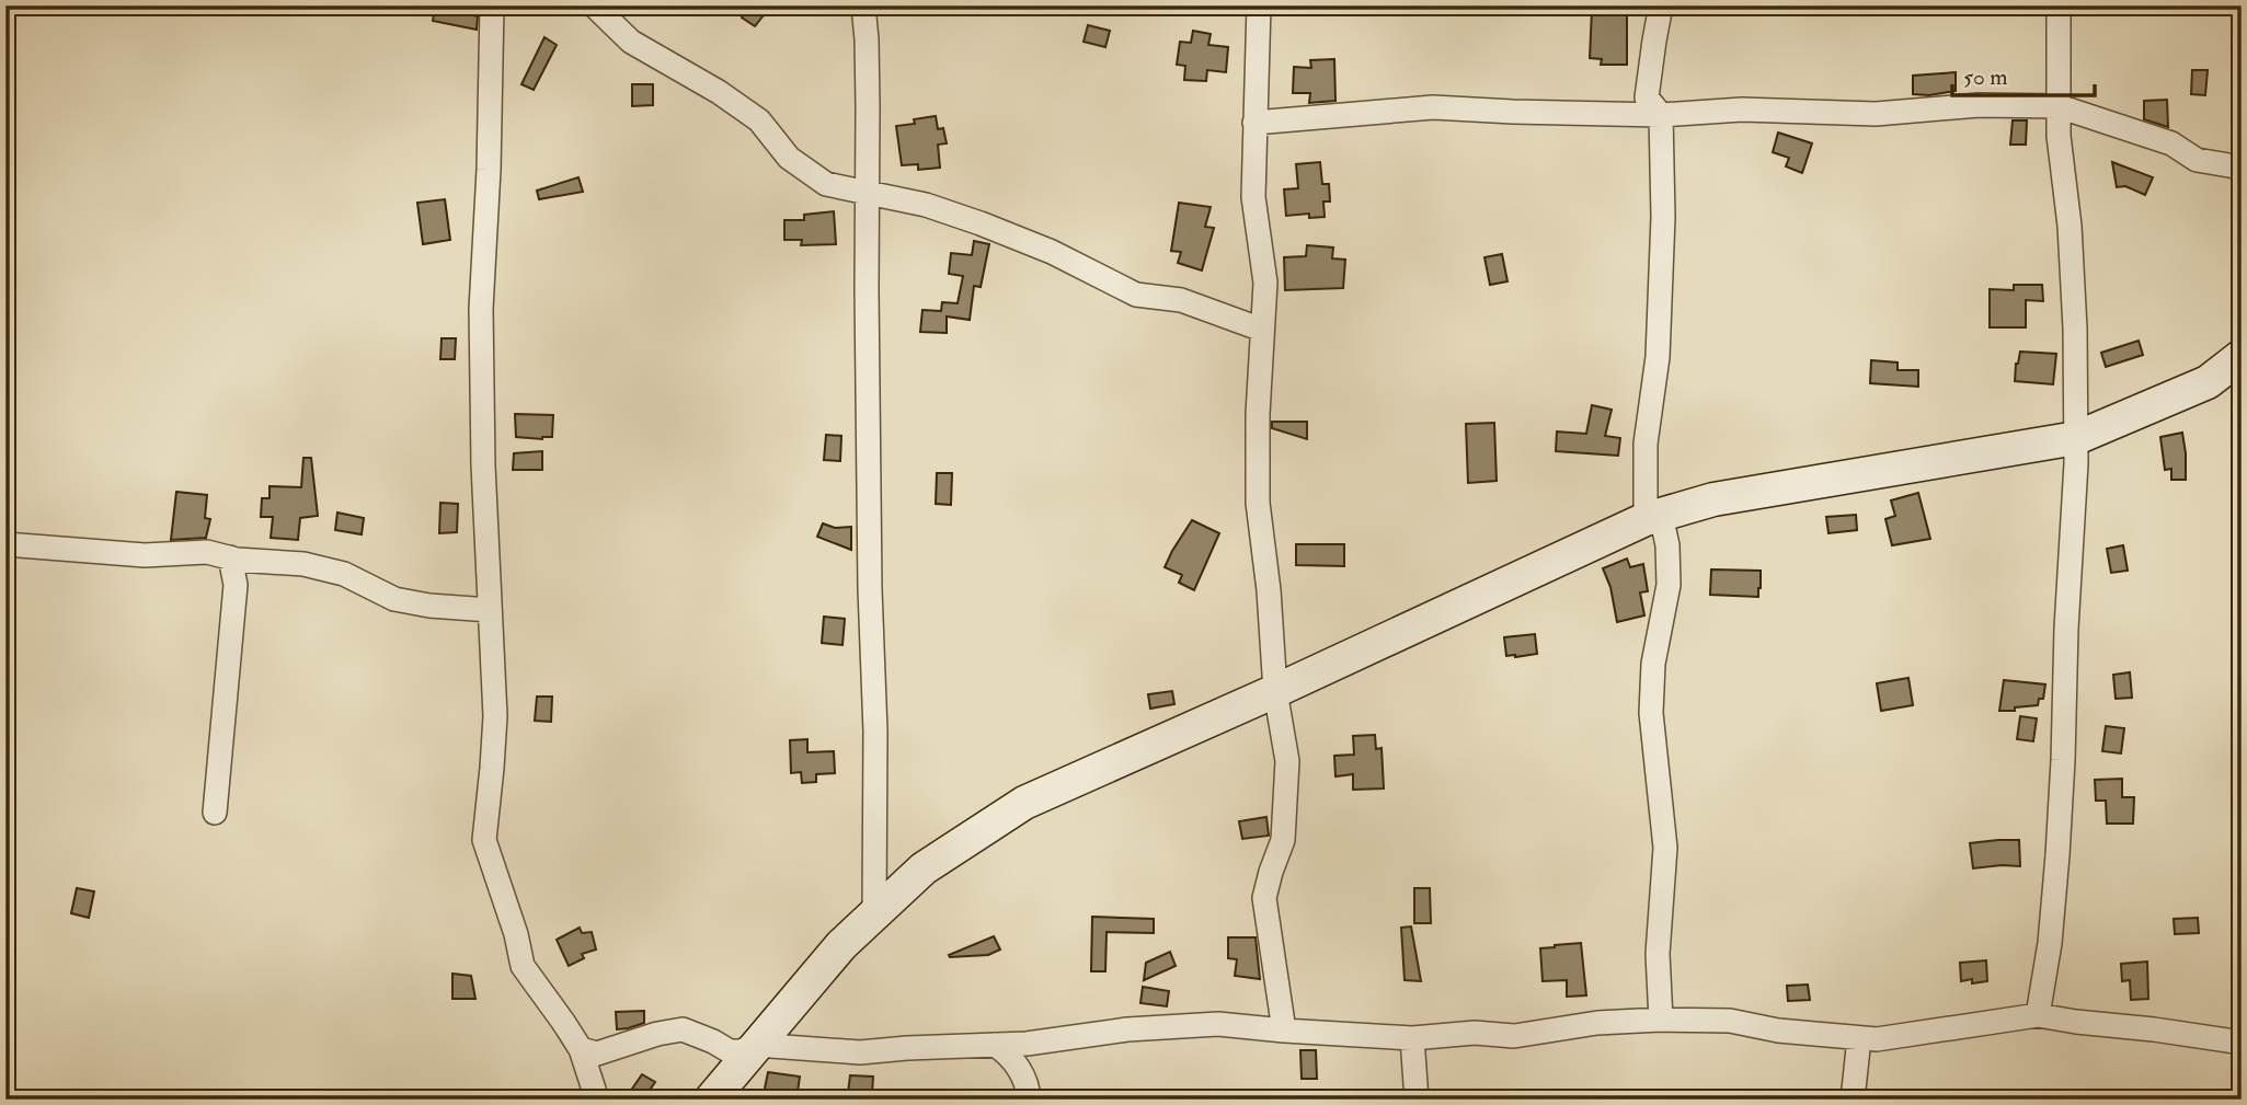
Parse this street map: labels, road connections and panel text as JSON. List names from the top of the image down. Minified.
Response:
{"scale_bar":"50 m"}
